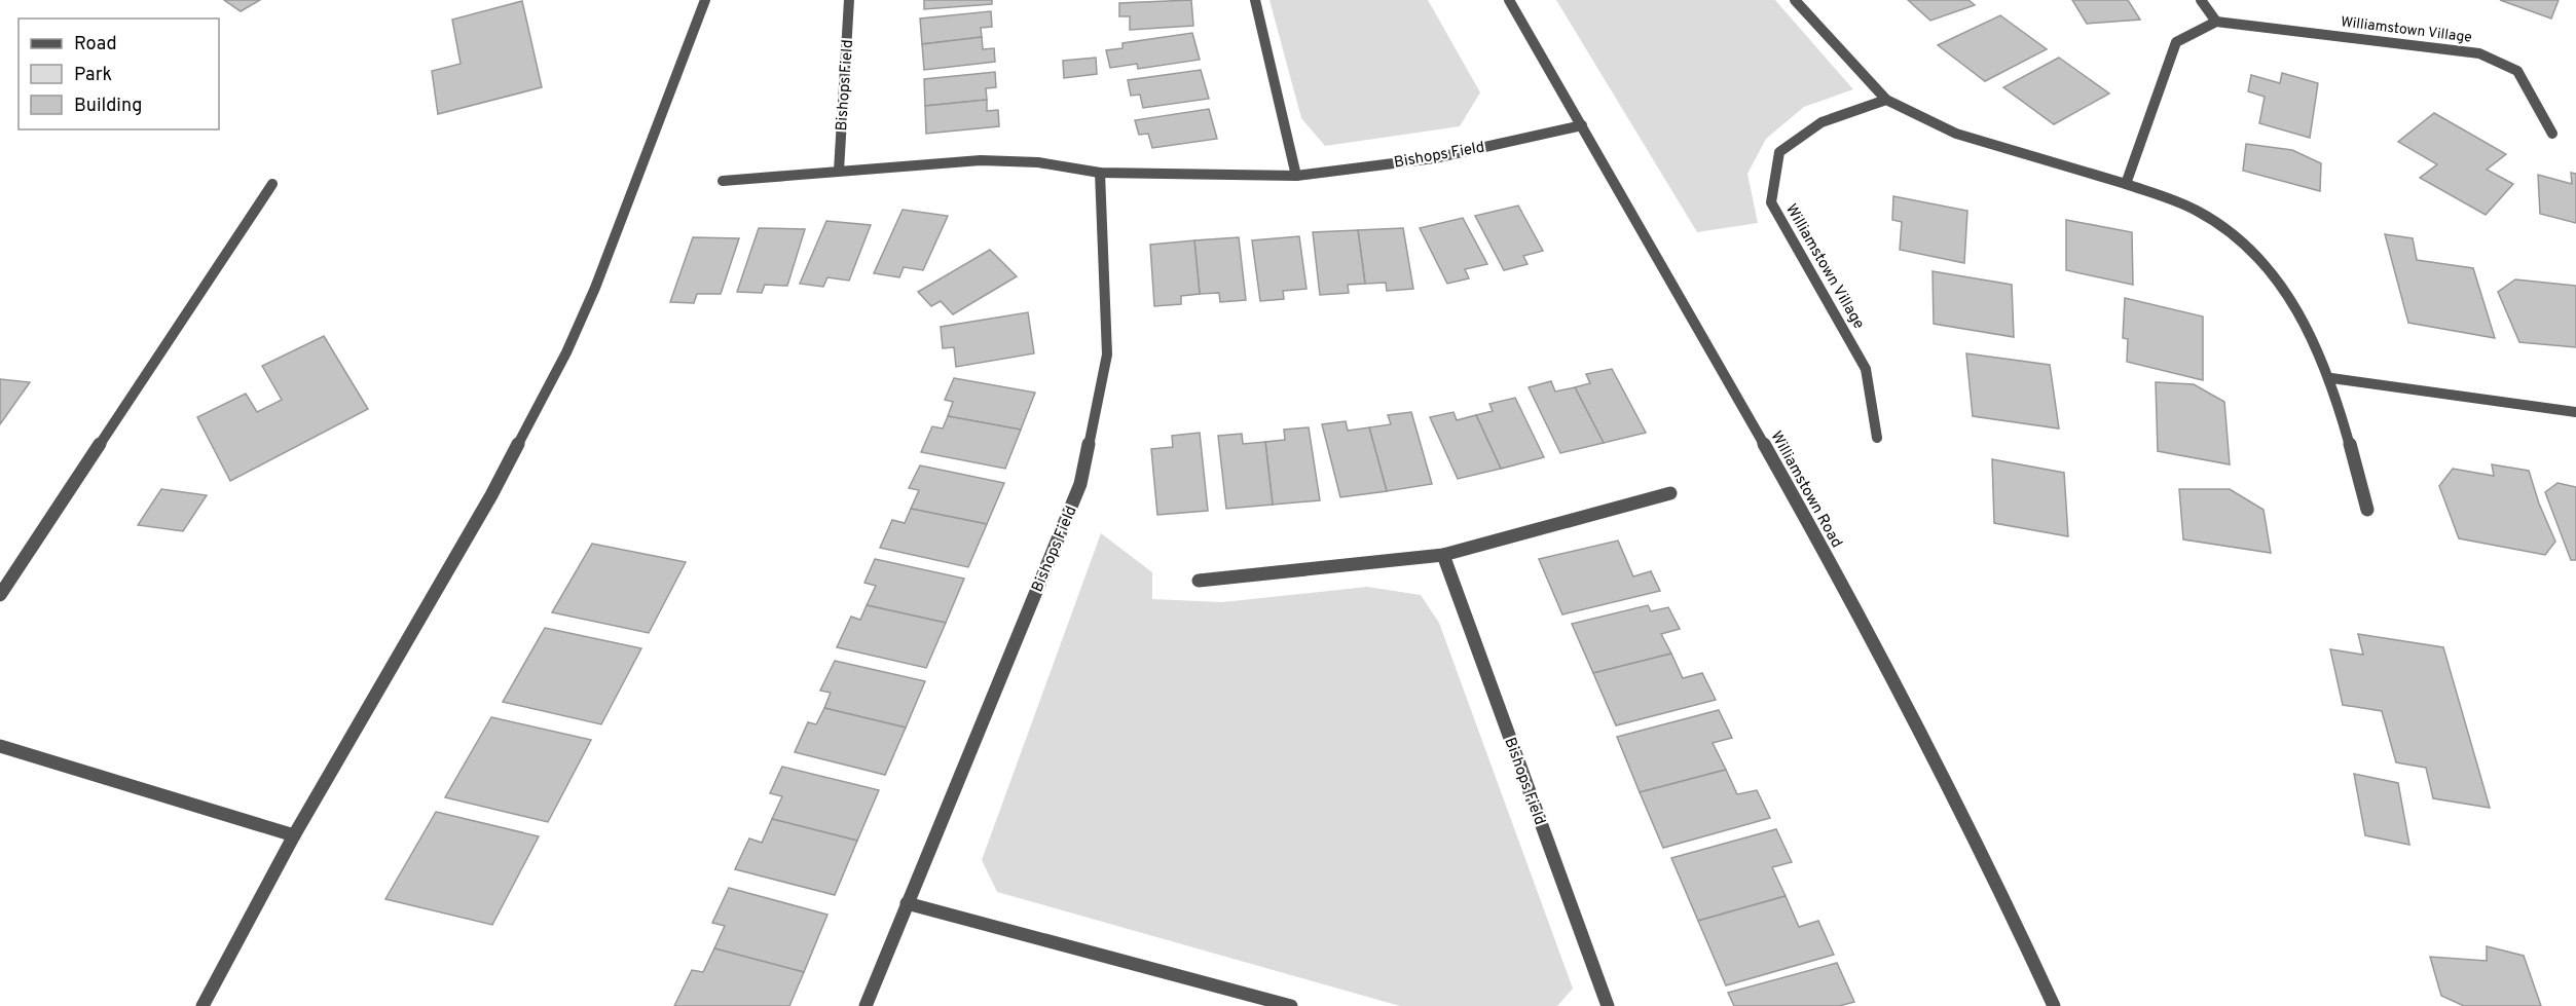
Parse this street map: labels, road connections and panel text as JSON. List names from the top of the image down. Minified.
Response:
{"streets":{"street":["Williamstown Village","Bishops Field","Williamstown Road"]},"crossings":[["Bishops Field","Williamstown Road"]],"legend":["Road","Park","Building"]}
